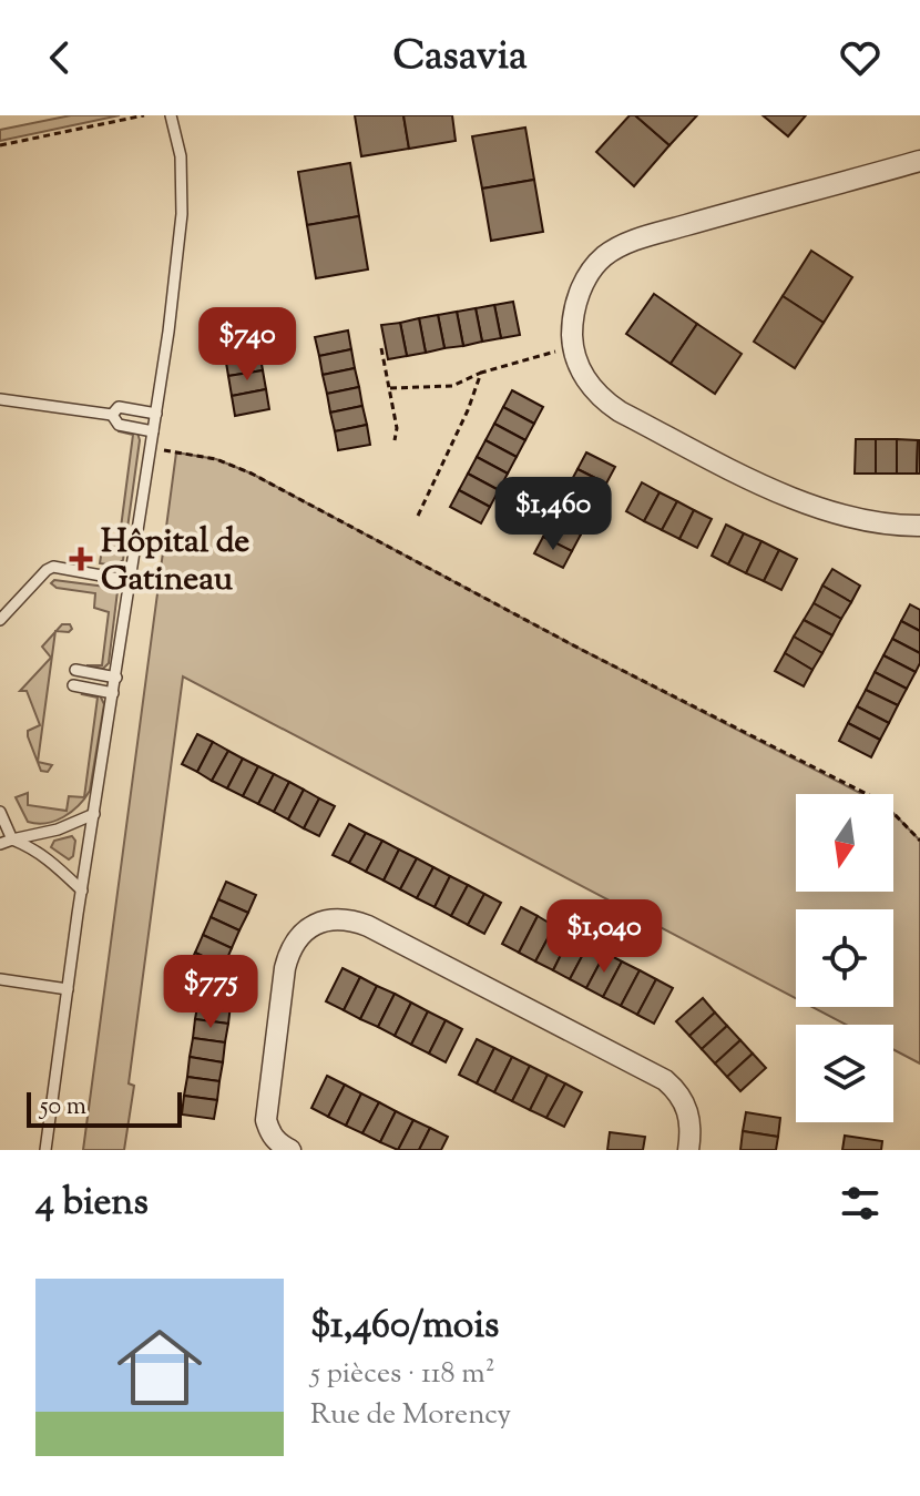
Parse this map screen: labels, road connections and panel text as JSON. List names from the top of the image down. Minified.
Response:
{"places":{"health":["Hôpital de Gatineau"]},"scale_bar":"50 m","north":"bottom","page":{"header":"Casavia","price":["$740","$1,460","$1,040","$775"],"scale":"50 m","heading":"4 biens","list":[{"name":"$1,460/mois","note":"5 pièces · 118 m² · Rue de Morency"}]}}
